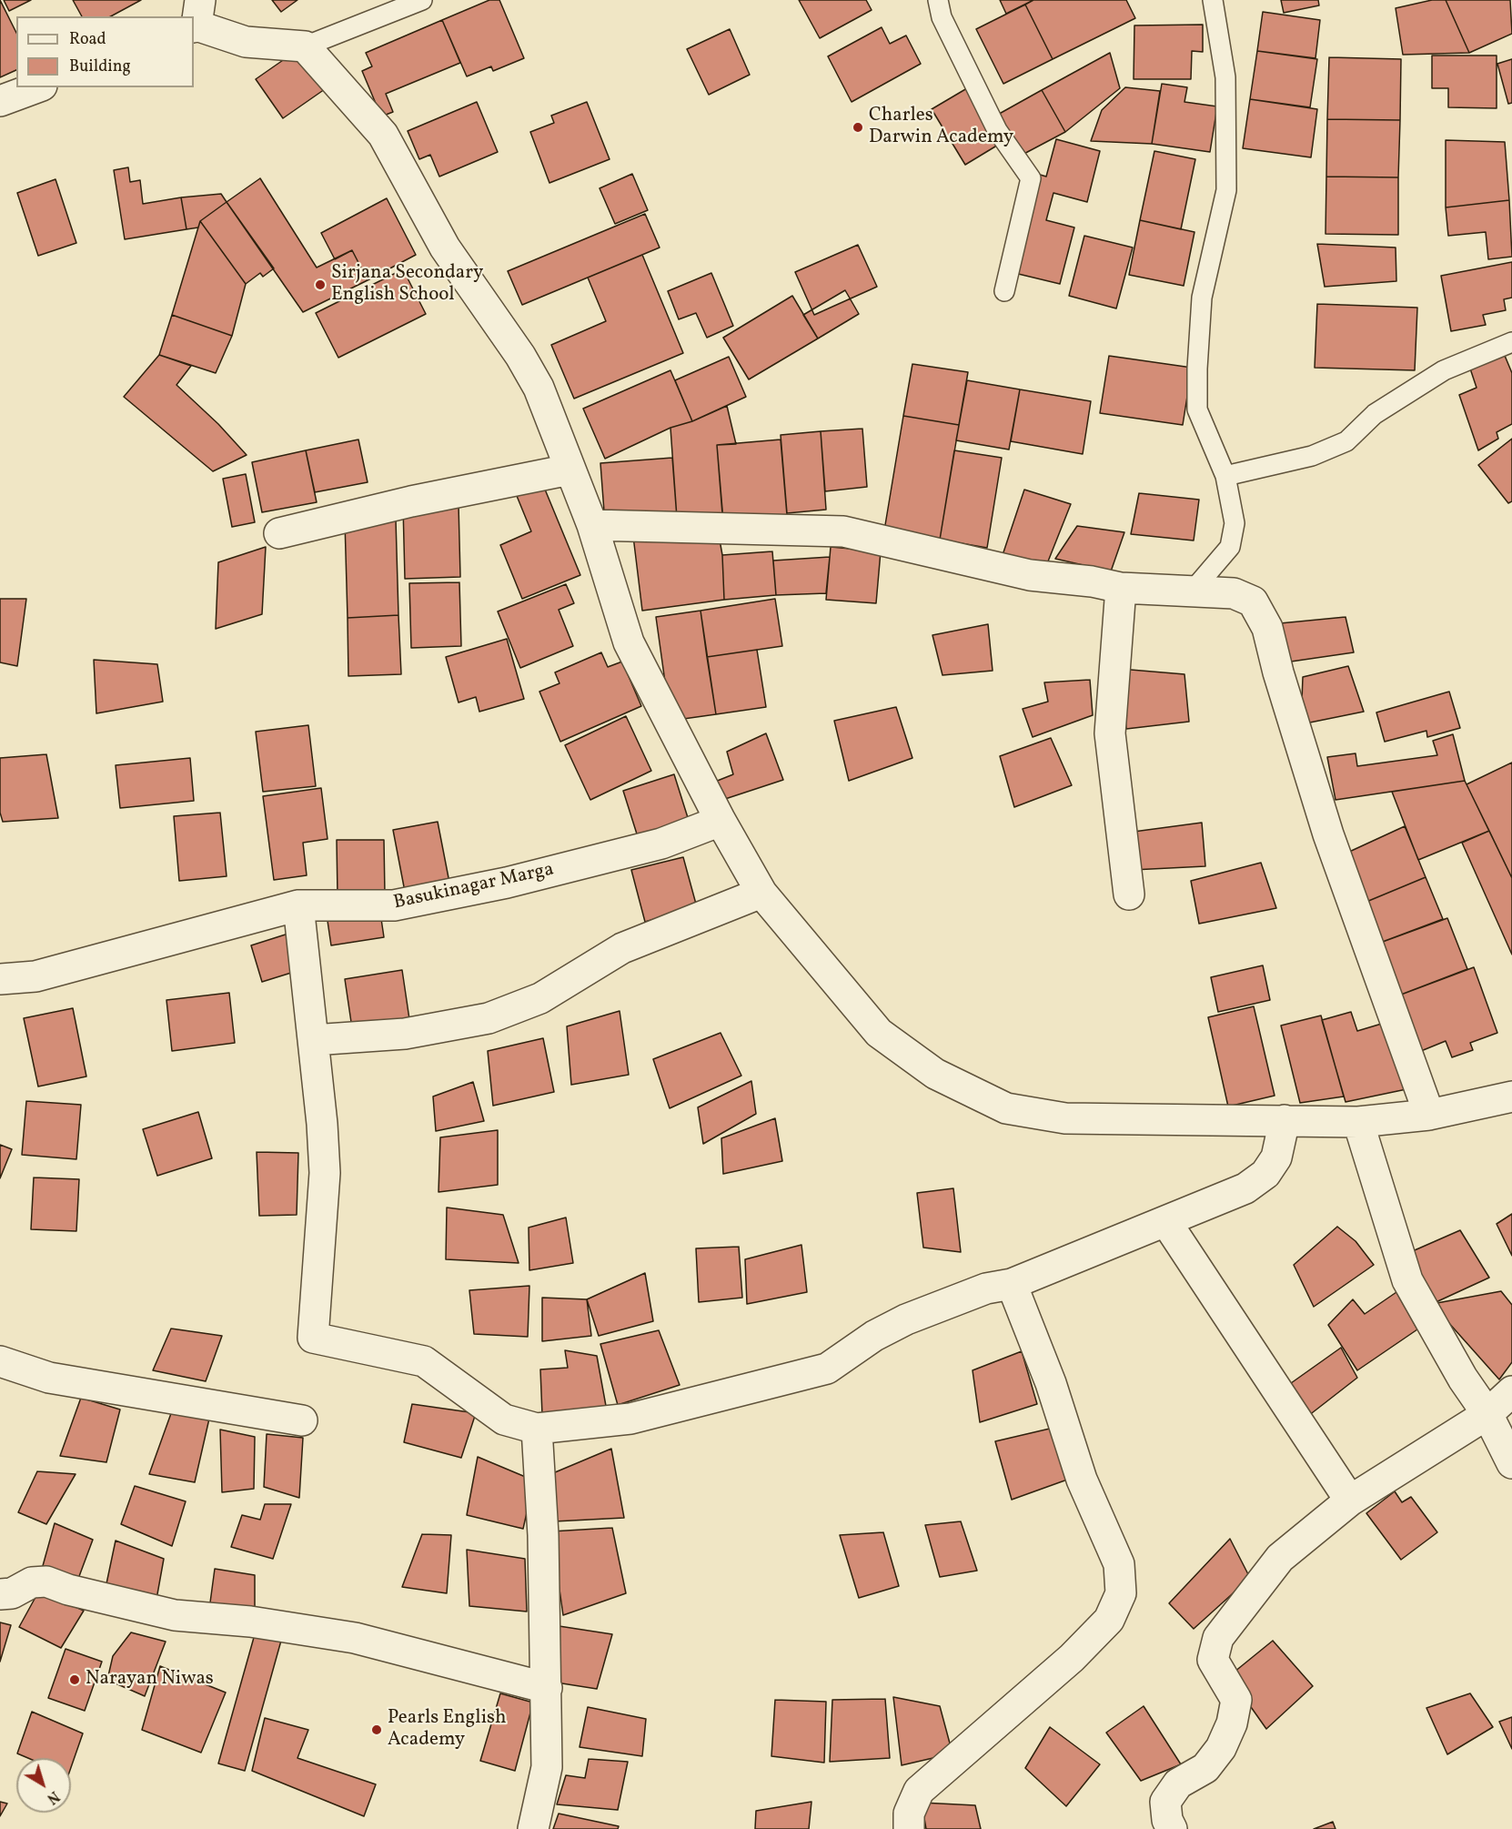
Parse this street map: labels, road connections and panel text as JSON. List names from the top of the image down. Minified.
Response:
{"streets":{"street":["Basukinagar Marga"]},"places":["Charles Darwin Academy","Sirjana Secondary English School","Narayan Niwas","Pearls English Academy"],"legend":["Road","Building"],"north":"bottom right"}
